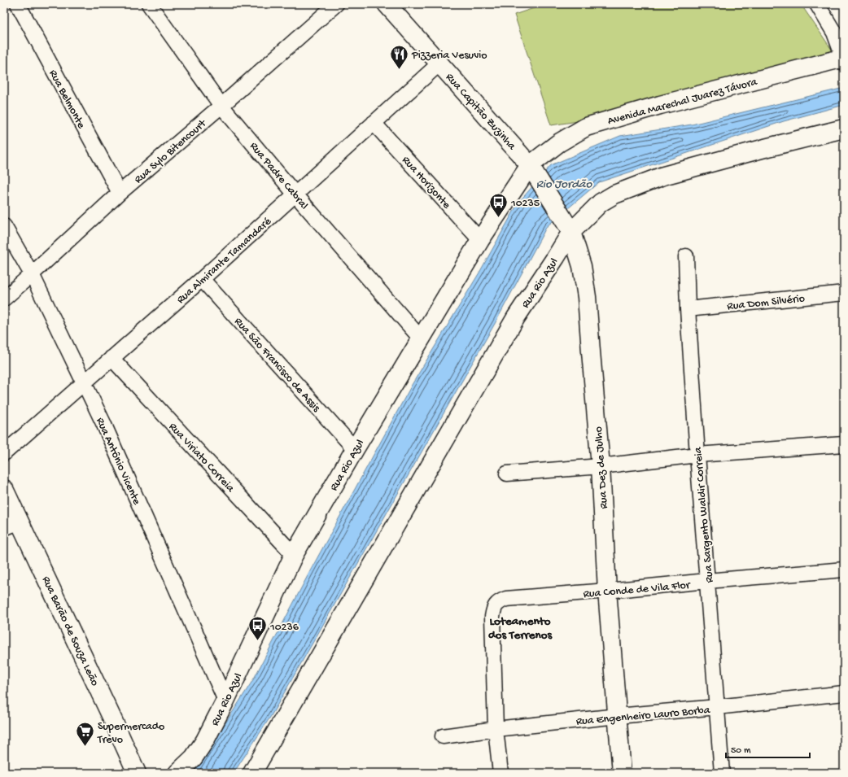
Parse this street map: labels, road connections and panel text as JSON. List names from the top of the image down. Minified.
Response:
{"streets":{"main road":["Avenida Marechal Juarez Távora","Rua Capitão Zuzinha","Rua Rio Azul","Rua Dez de Julho","Rua Barão de Souza Leão"],"street":["Rua Belmonte","Rua Sylo Bitencourt","Rua Padre Cabral","Rua Horizonte","Rua Almirante Tamandaré","Rua Dom Silvério","Rua São Francisco de Assis","Rua Viriato Correia","Rua Antônio Vicente","Rua Sargento Waldir Correia","Rua Conde de Vila Flor","Rua Engenheiro Lauro Borba"]},"crossings":[["Rua Belmonte","Rua Sylo Bitencourt"],["Avenida Marechal Juarez Távora","Rua Capitão Zuzinha"],["Avenida Marechal Juarez Távora","Rua Rio Azul"],["Avenida Marechal Juarez Távora","Rua Dez de Julho"],["Rua Capitão Zuzinha","Rua Almirante Tamandaré"],["Rua Capitão Zuzinha","Rua Rio Azul"],["Rua Capitão Zuzinha","Rua Dez de Julho"],["Rua Sylo Bitencourt","Rua Padre Cabral"],["Rua Sylo Bitencourt","Rua Antônio Vicente"],["Rua Padre Cabral","Rua Almirante Tamandaré"],["Rua Padre Cabral","Rua Rio Azul"],["Rua Horizonte","Rua Almirante Tamandaré"],["Rua Horizonte","Rua Rio Azul"],["Rua Almirante Tamandaré","Rua São Francisco de Assis"],["Rua Almirante Tamandaré","Rua Viriato Correia"],["Rua Almirante Tamandaré","Rua Antônio Vicente"],["Rua Rio Azul","Rua São Francisco de Assis"],["Rua Rio Azul","Rua Viriato Correia"],["Rua Rio Azul","Rua Antônio Vicente"],["Rua Rio Azul","Rua Dez de Julho"],["Rua Dom Silvério","Rua Sargento Waldir Correia"],["Rua Dez de Julho","Rua Conde de Vila Flor"],["Rua Dez de Julho","Rua Engenheiro Lauro Borba"],["Rua Sargento Waldir Correia","Rua Conde de Vila Flor"],["Rua Sargento Waldir Correia","Rua Engenheiro Lauro Borba"],["Rua Conde de Vila Flor","Rua Engenheiro Lauro Borba"]],"districts":["Loteamento dos Terrenos"],"water":["Rio Jordão"],"places":{"restaurant":["Pizzeria Vesuvio"],"bus stop":["10235","10236"],"supermarket":["Supermercado Trevo"]},"scale_bar":"50 m"}
